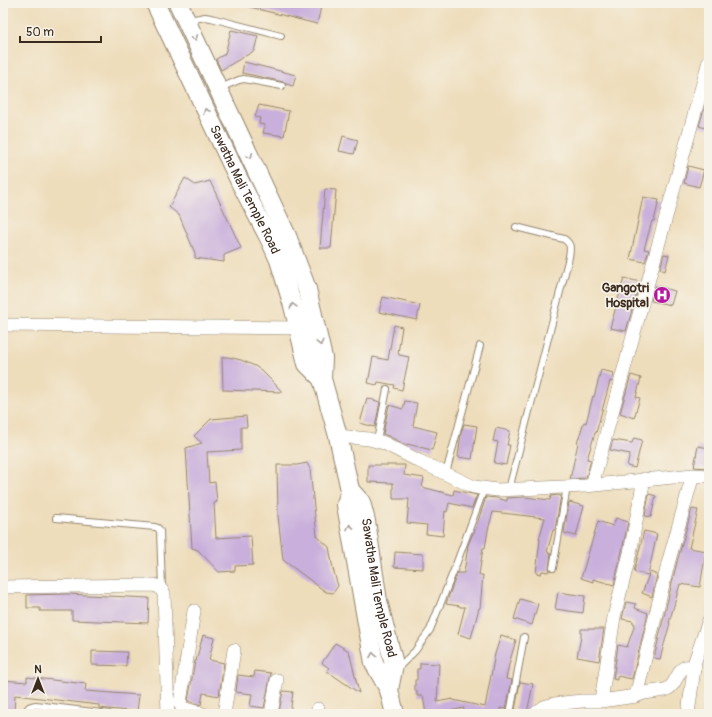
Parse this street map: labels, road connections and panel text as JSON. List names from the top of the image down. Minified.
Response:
{"streets":{"street":["Sawatha Mali Temple Road"]},"places":{"hospital":["Gangotri Hospital"]},"scale_bar":"50 m","north":"top"}
